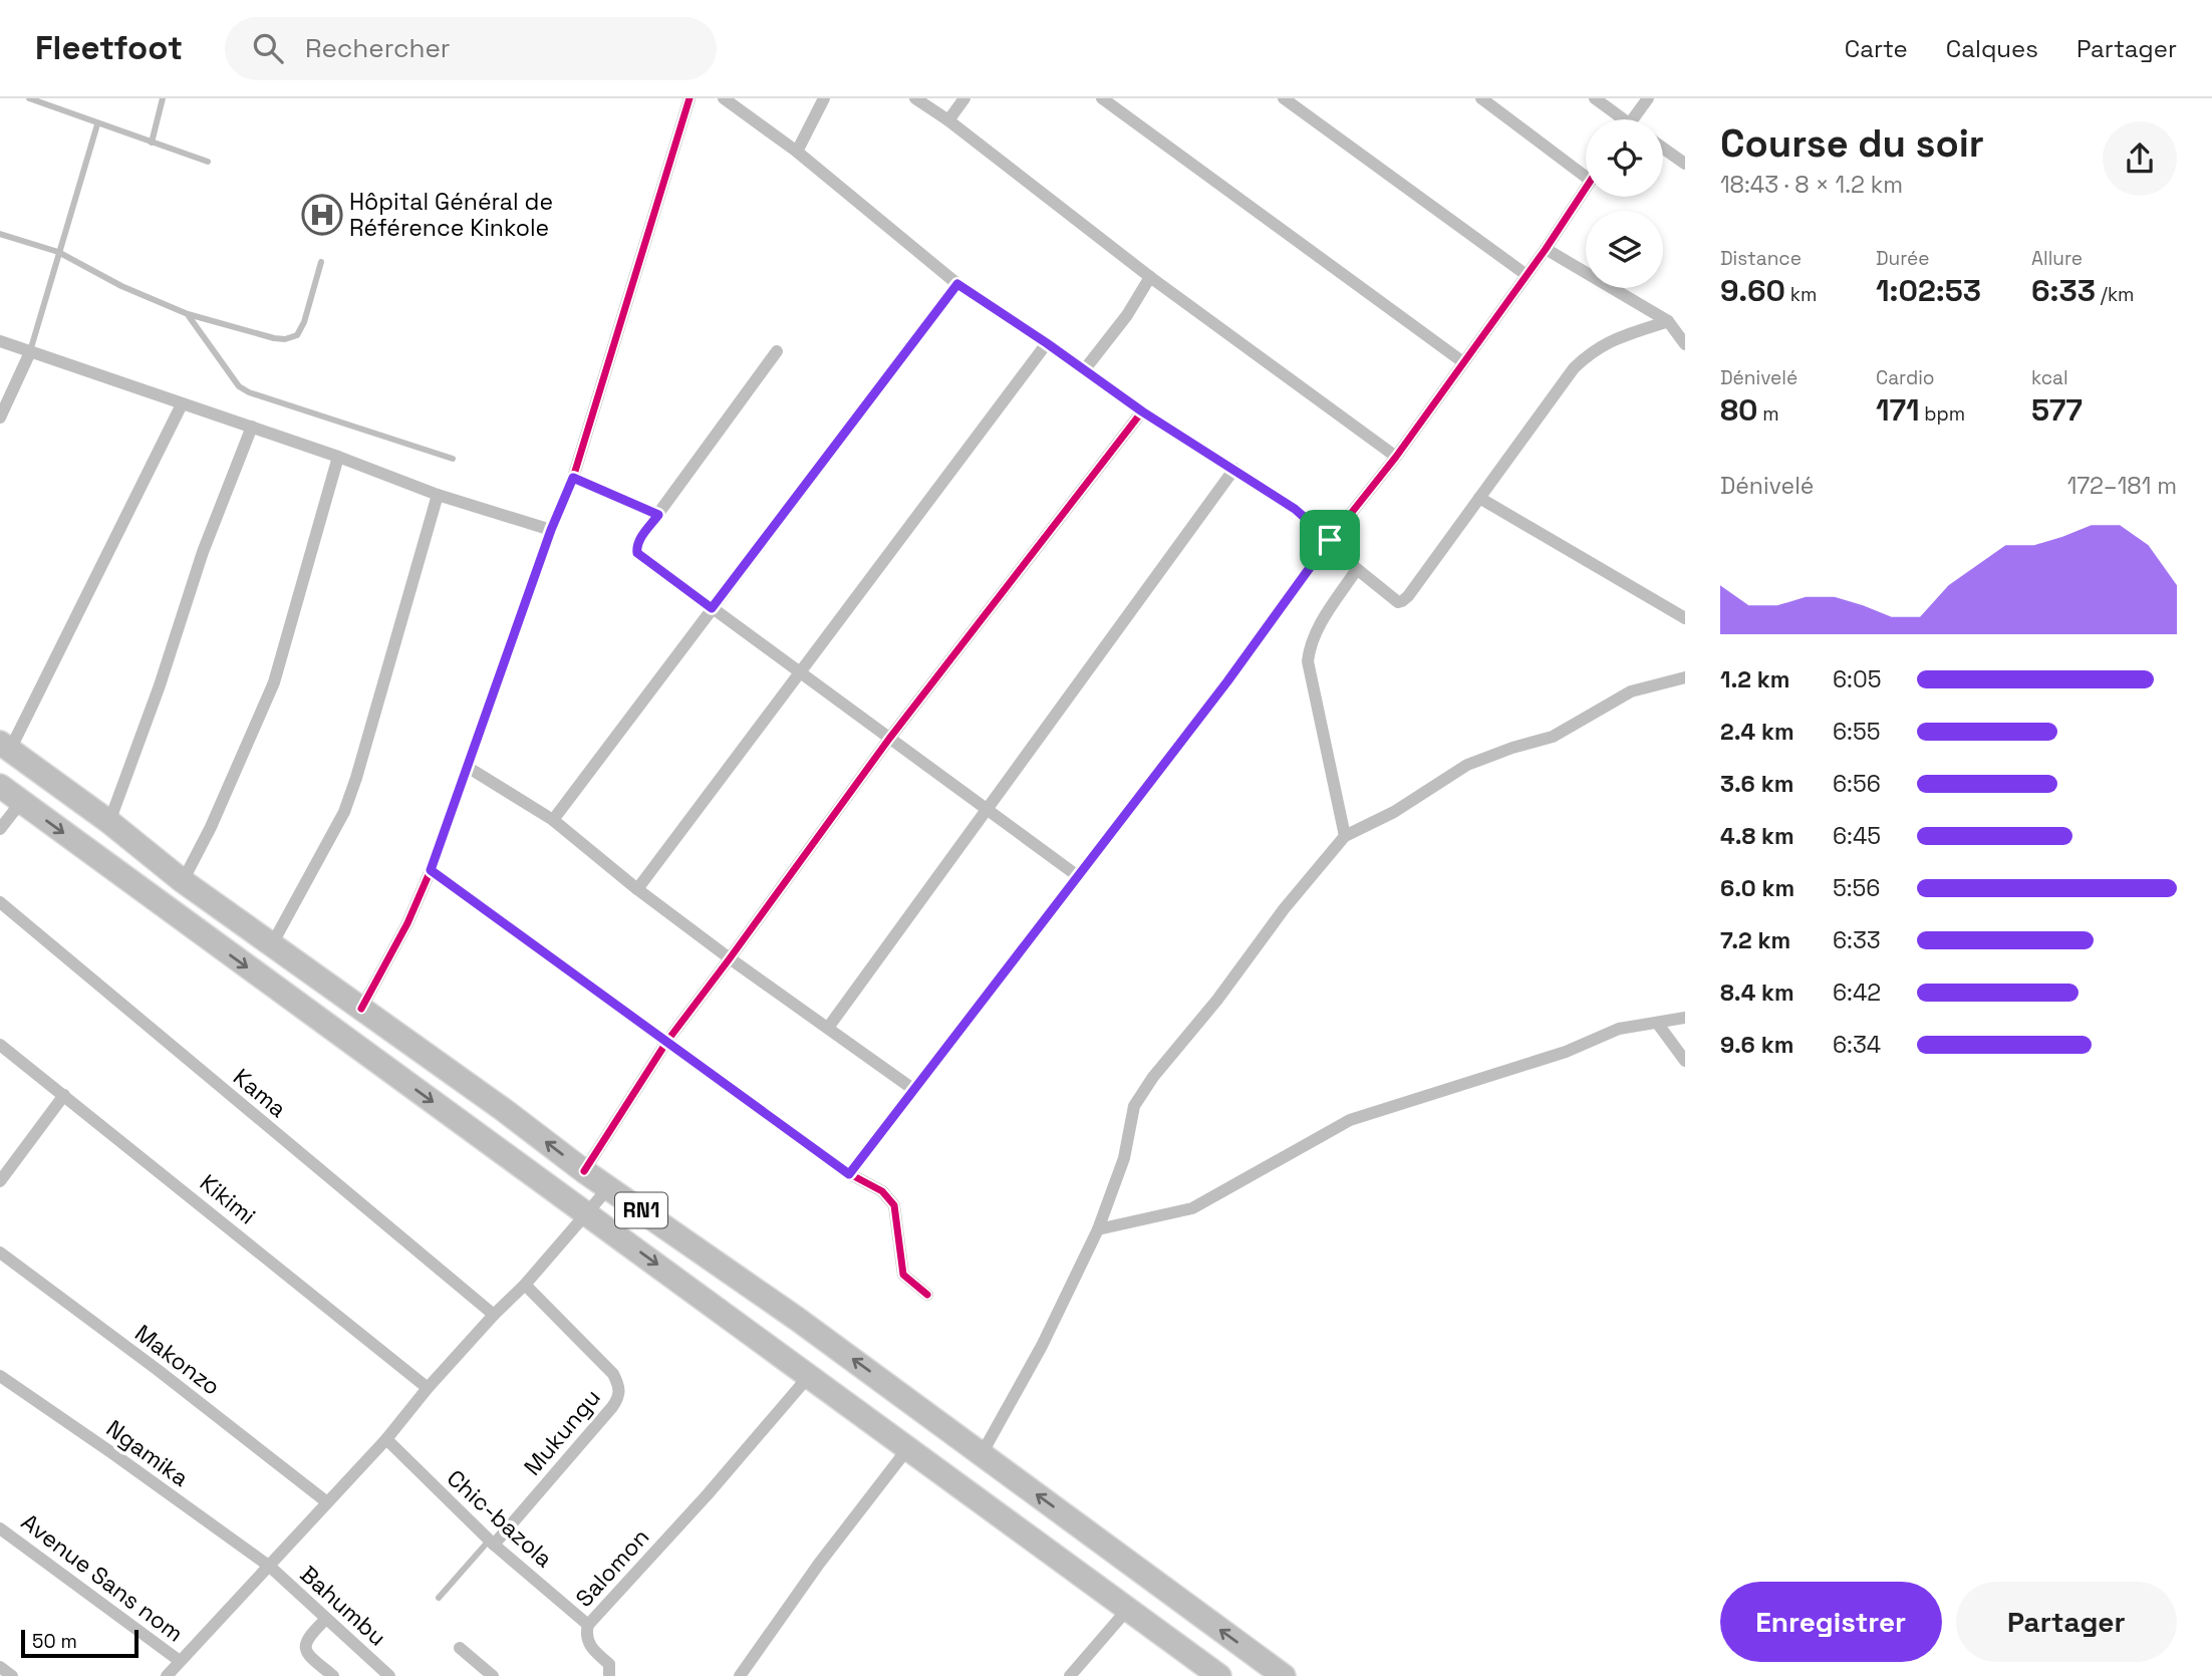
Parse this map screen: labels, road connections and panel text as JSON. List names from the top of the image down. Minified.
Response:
{"streets":{"highway":["RN1"],"street":["Kama","Kikimi","Makonzo","Mukungu","Ngamika","Chic-bazola","Salomon","Avenue Sans nom","Bahumbu"]},"crossings":[["RN1","Salomon"],["Mukungu","Chic-bazola"],["Ngamika","Bahumbu"],["Chic-bazola","Salomon"]],"places":{"hospital":["Hôpital Général de Référence Kinkole"]},"scale_bar":"50 m","page":{"header":"Fleetfoot","search":"Rechercher","nav":["Carte","Calques","Partager"],"heading":["Course du soir","18:43 · 8 × 1.2 km"],"stats":[["Distance","9.60 km"],["Durée","1:02:53"],["Allure","6:33 /km"],["Dénivelé","80 m"],["Cardio","171 bpm"],["kcal","577"]],"chart":["Dénivelé","172–181 m"],"list":[{"name":"1.2 km","note":"6:05"},{"name":"2.4 km","note":"6:55"},{"name":"3.6 km","note":"6:56"},{"name":"4.8 km","note":"6:45"},{"name":"6.0 km","note":"5:56"},{"name":"7.2 km","note":"6:33"},{"name":"8.4 km","note":"6:42"},{"name":"9.6 km","note":"6:34"}],"buttons":["Enregistrer","Partager"],"scale":"50 m"}}
